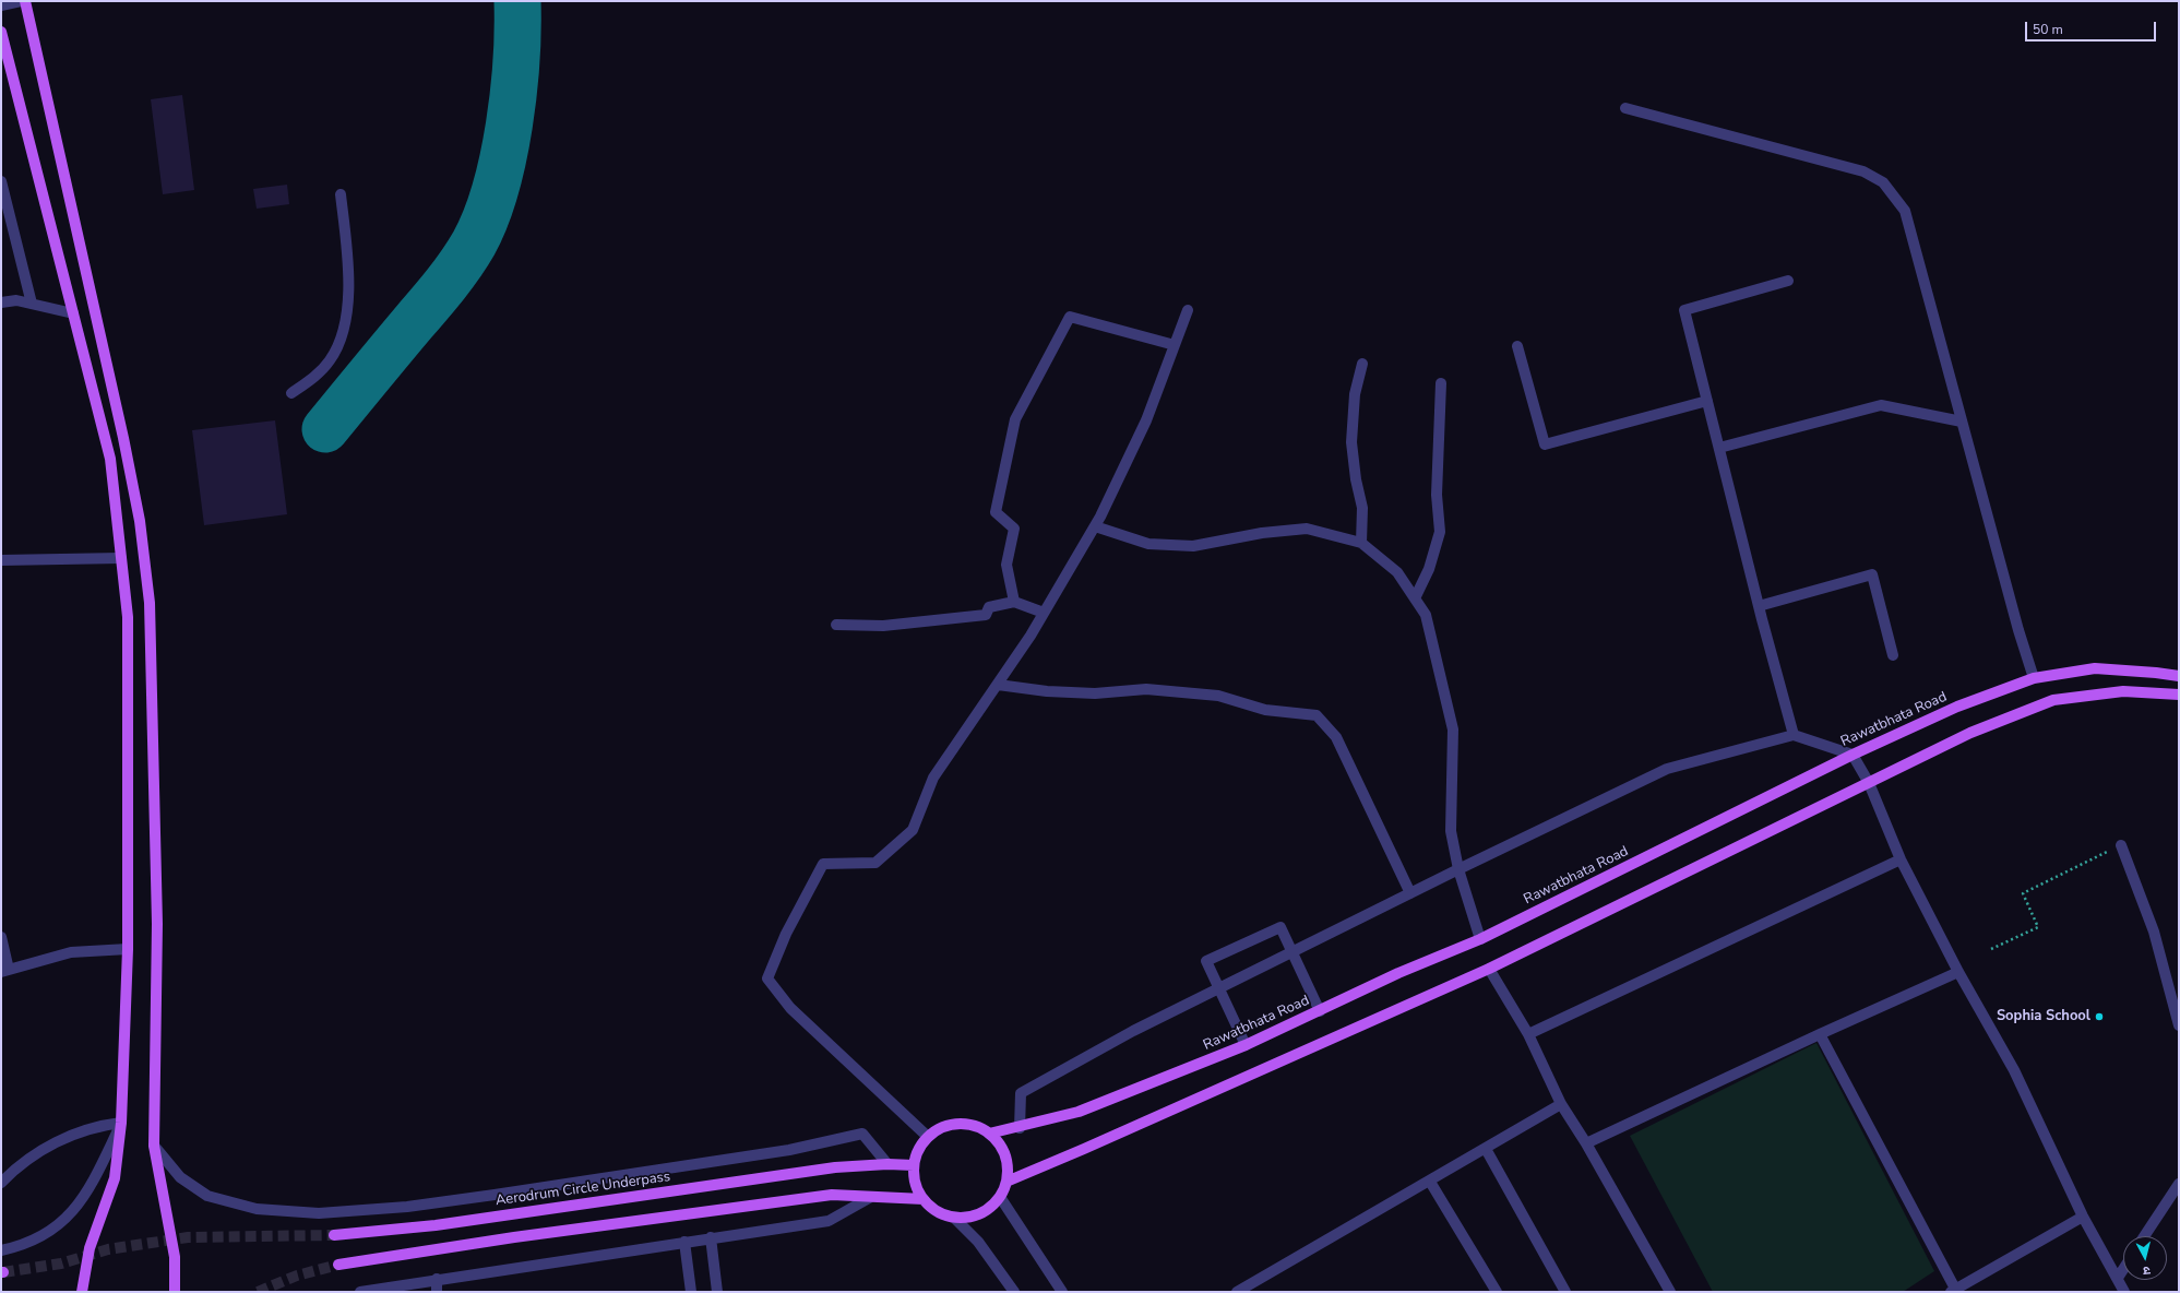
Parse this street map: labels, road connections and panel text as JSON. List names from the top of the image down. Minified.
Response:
{"streets":{"main road":["Rawatbhata Road","Aerodrum Circle Underpass"]},"crossings":[["Rawatbhata Road","Aerodrum Circle Underpass"]],"places":["Sophia School"],"scale_bar":"50 m","north":"bottom"}
